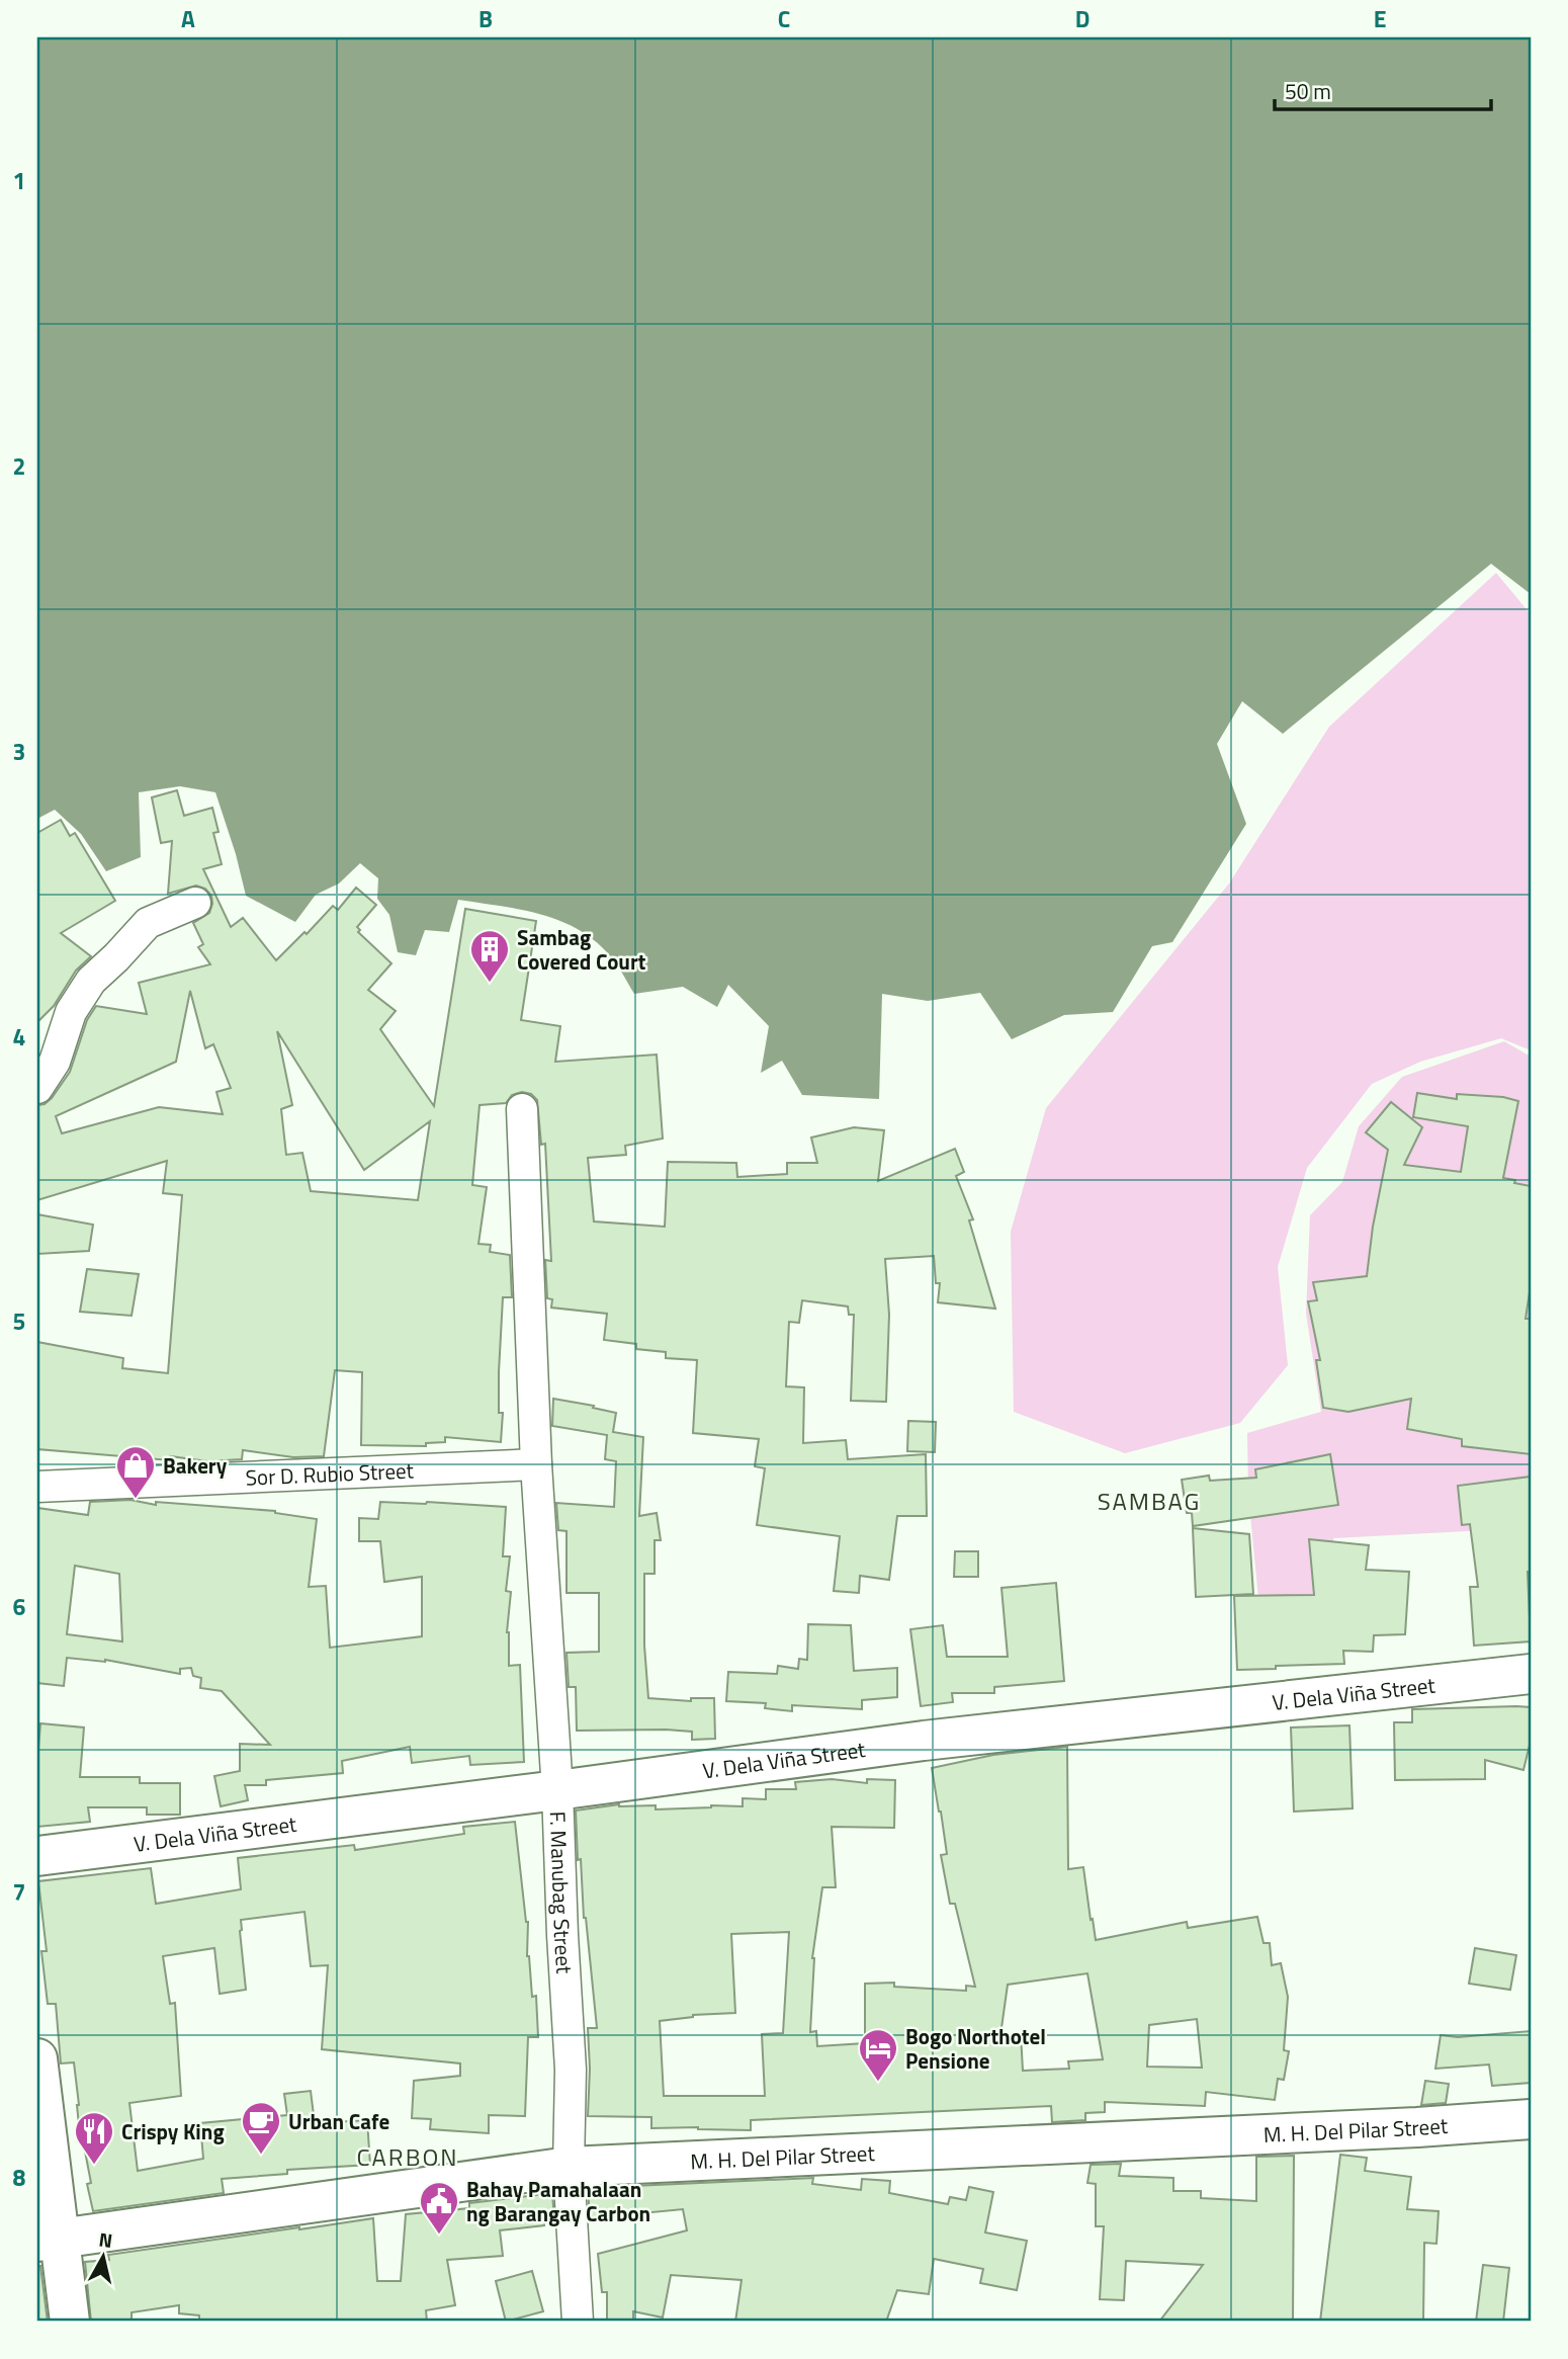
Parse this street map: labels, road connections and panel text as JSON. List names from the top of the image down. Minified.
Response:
{"streets":{"street":["Sor D. Rubio Street","V. Dela Viña Street","F. Manubag Street","M. H. Del Pilar Street"]},"crossings":[["Sor D. Rubio Street","F. Manubag Street"],["V. Dela Viña Street","F. Manubag Street"],["F. Manubag Street","M. H. Del Pilar Street"]],"districts":["SAMBAG","CARBON"],"places":{"building":["Sambag Covered Court"],"shop":["Bakery"],"hotel":["Bogo Northotel Pensione"],"cafe":["Urban Cafe"],"restaurant":["Crispy King"],"public building":["Bahay Pamahalaan ng Barangay Carbon"]},"scale_bar":"50 m","north":"top","grid":{"columns":["A","B","C","D","E"],"rows":["1","2","3","4","5","6","7","8"]}}
